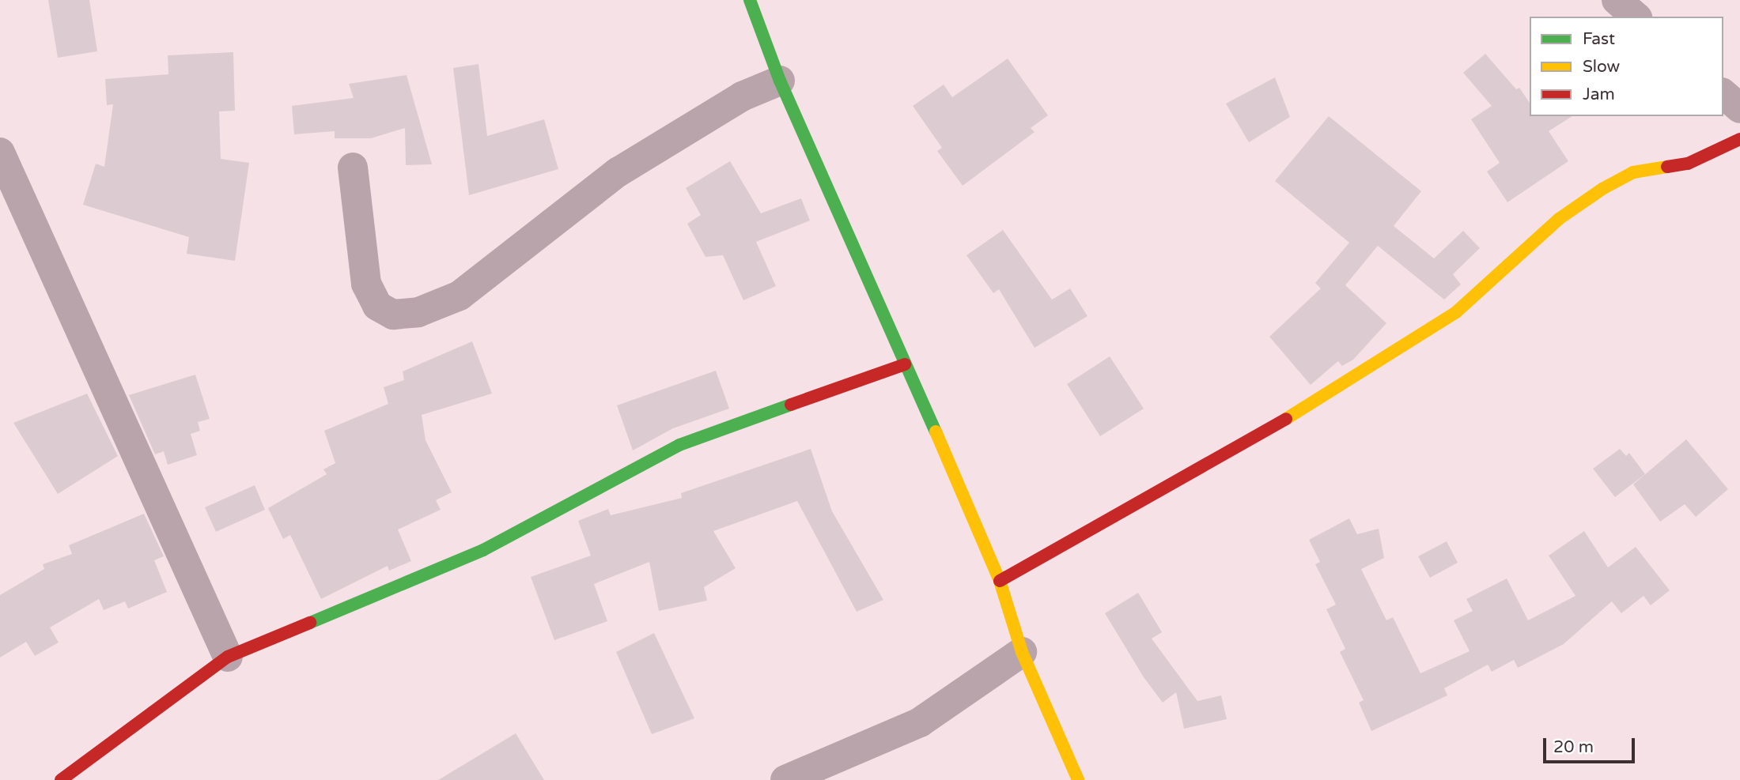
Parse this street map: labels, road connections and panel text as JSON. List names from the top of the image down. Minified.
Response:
{"legend":["Fast","Slow","Jam"],"scale_bar":"20 m"}
